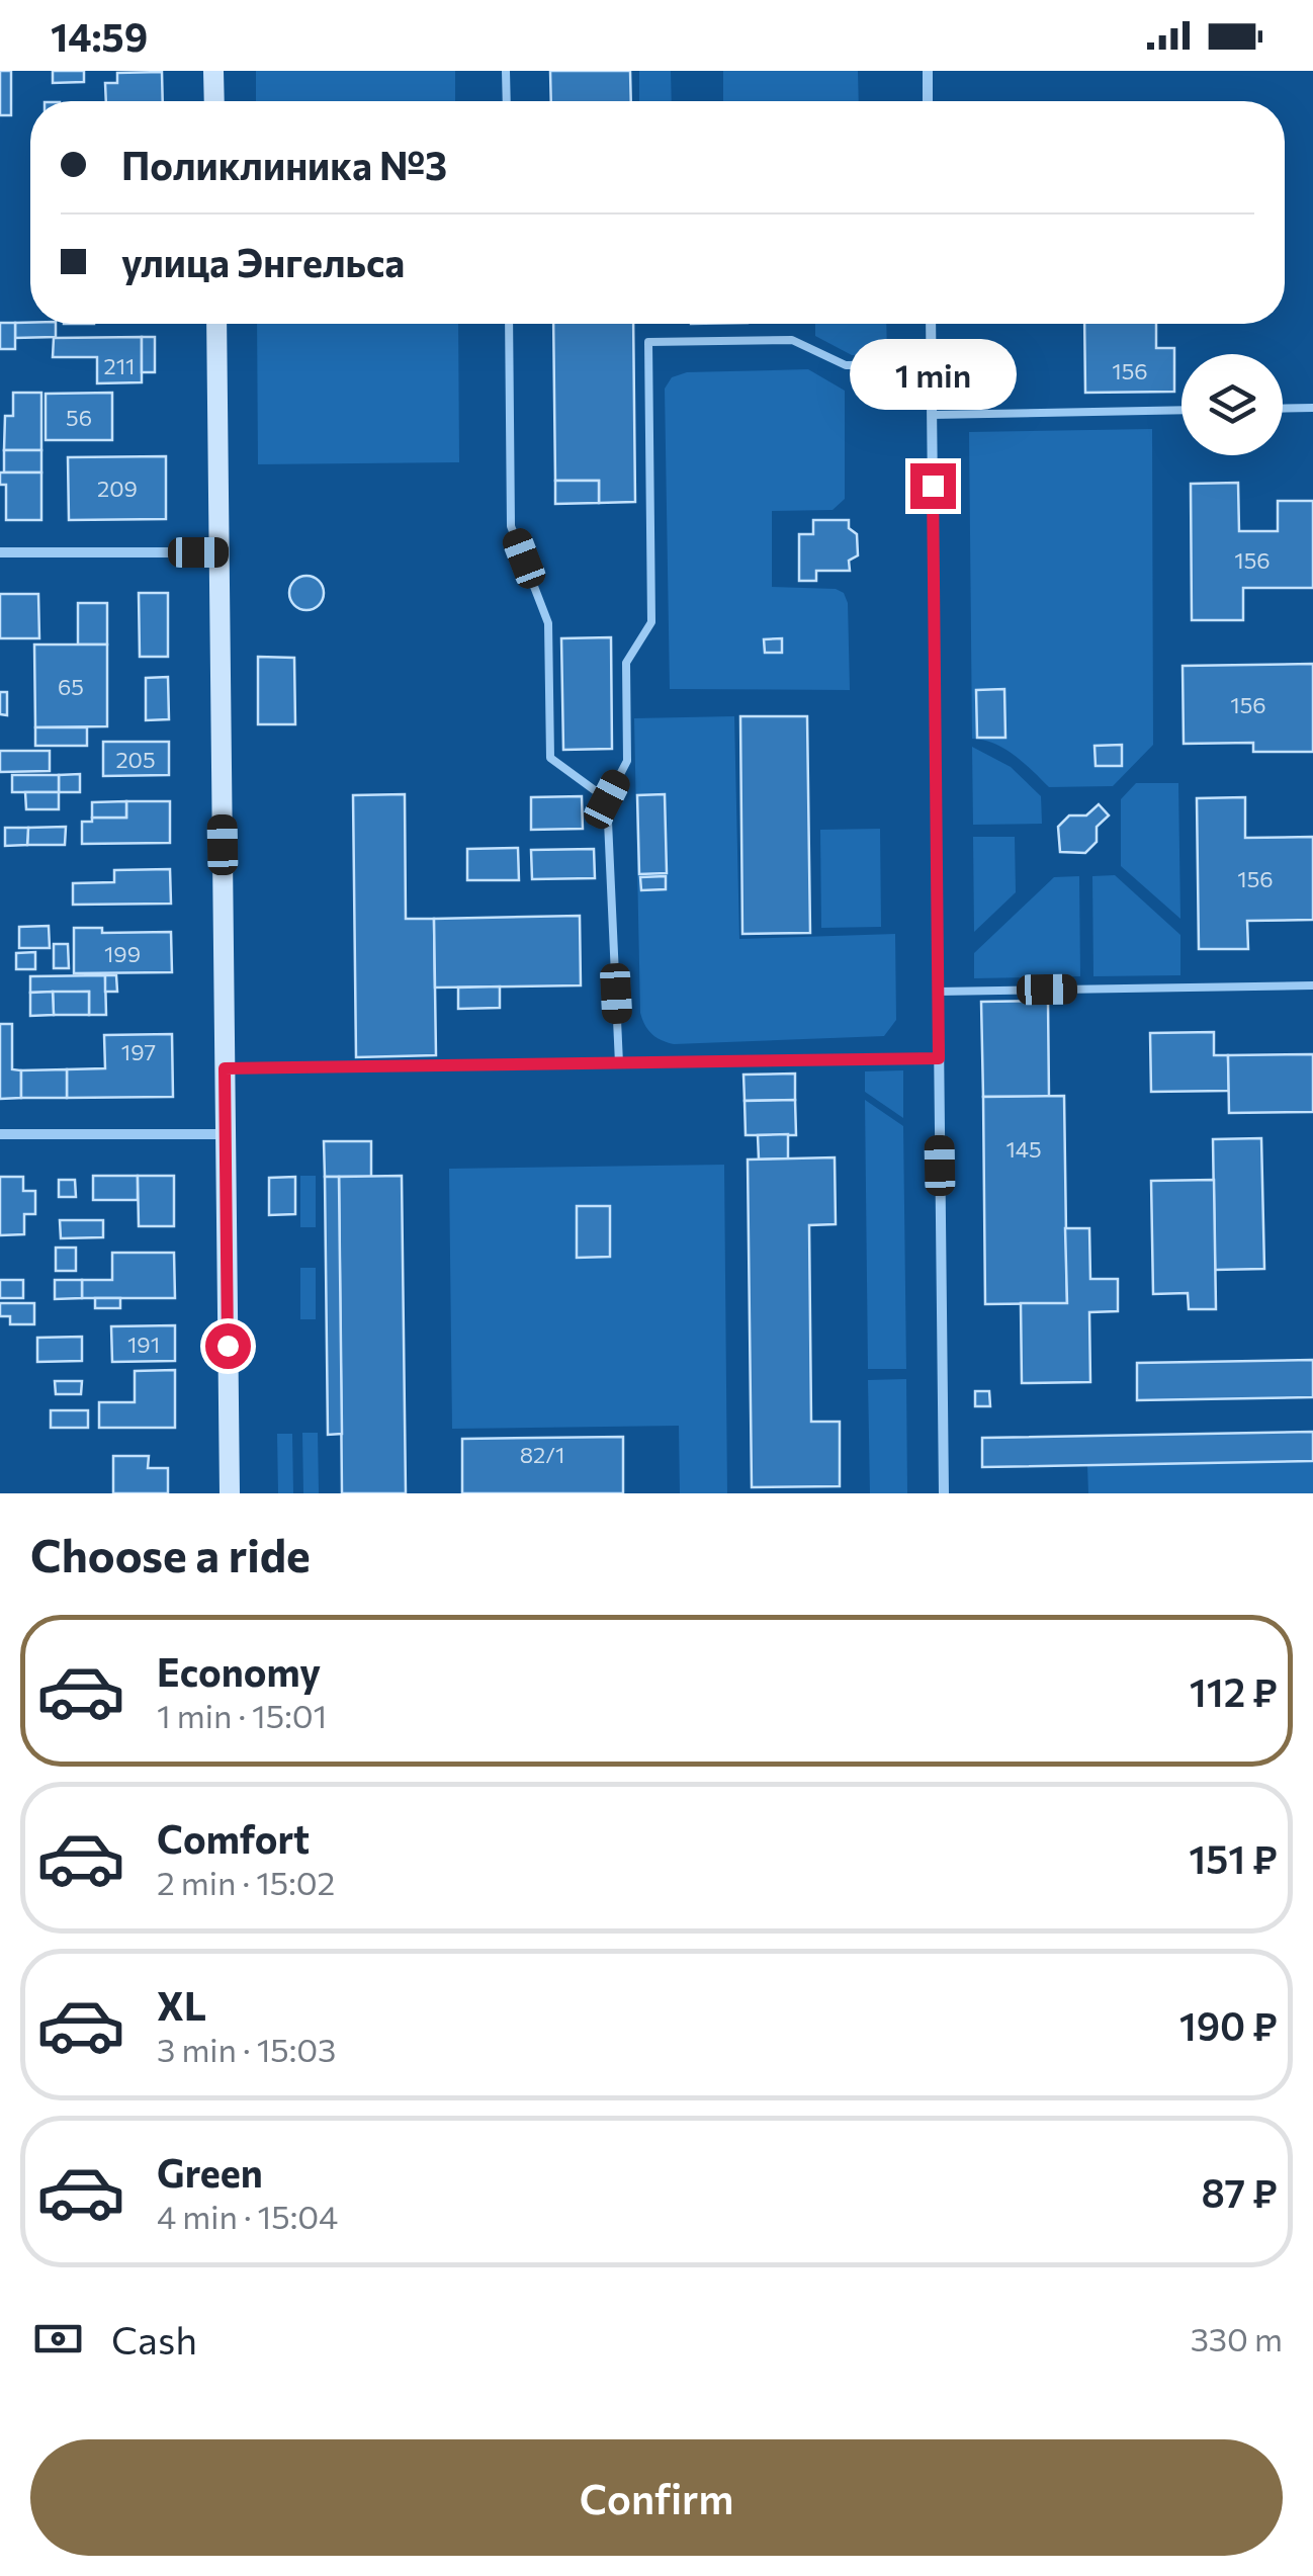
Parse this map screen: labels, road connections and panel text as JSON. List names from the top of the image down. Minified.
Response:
{"house_numbers":["211","156","56","209","156","65","156","205","156","199","197","145","191","82/1"],"page":{"status":"14:59","banner":["Поликлиника №3","улица Энгельса"],"bubble":"1 min","heading":"Choose a ride","list":[{"name":"Economy","note":"1 min · 15:01","value":"112 ₽"},{"name":"Comfort","note":"2 min · 15:02","value":"151 ₽"},{"name":"XL","note":"3 min · 15:03","value":"190 ₽"},{"name":"Green","note":"4 min · 15:04","value":"87 ₽"}],"pay":["Cash","330 m"],"buttons":"Confirm"}}
